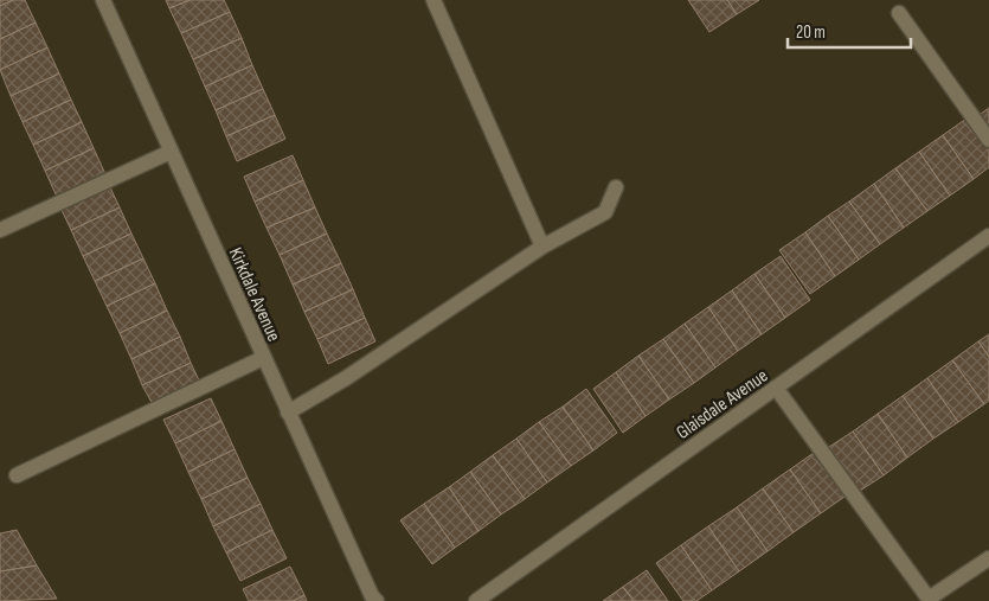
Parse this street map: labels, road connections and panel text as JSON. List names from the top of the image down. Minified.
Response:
{"streets":{"street":["Kirkdale Avenue","Glaisdale Avenue"]},"scale_bar":"20 m"}
